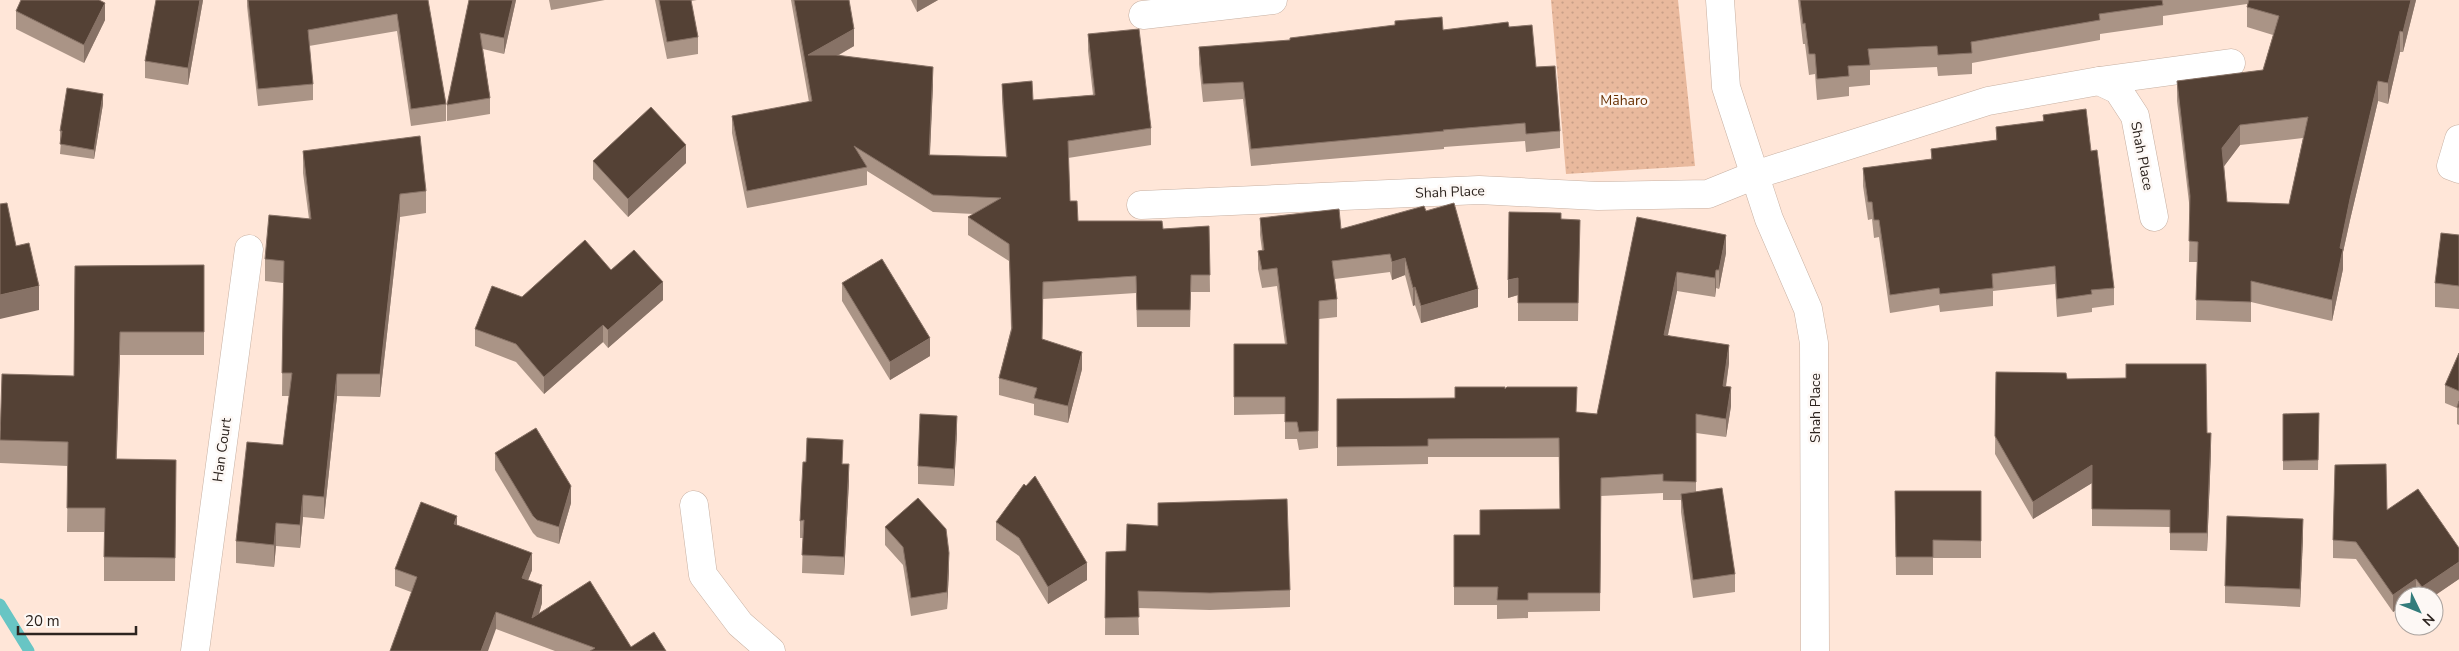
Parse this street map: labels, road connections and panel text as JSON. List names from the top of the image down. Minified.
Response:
{"streets":{"street":["Shah Place","Han Court"]},"parks":["Māharo"],"scale_bar":"20 m","north":"bottom right"}
